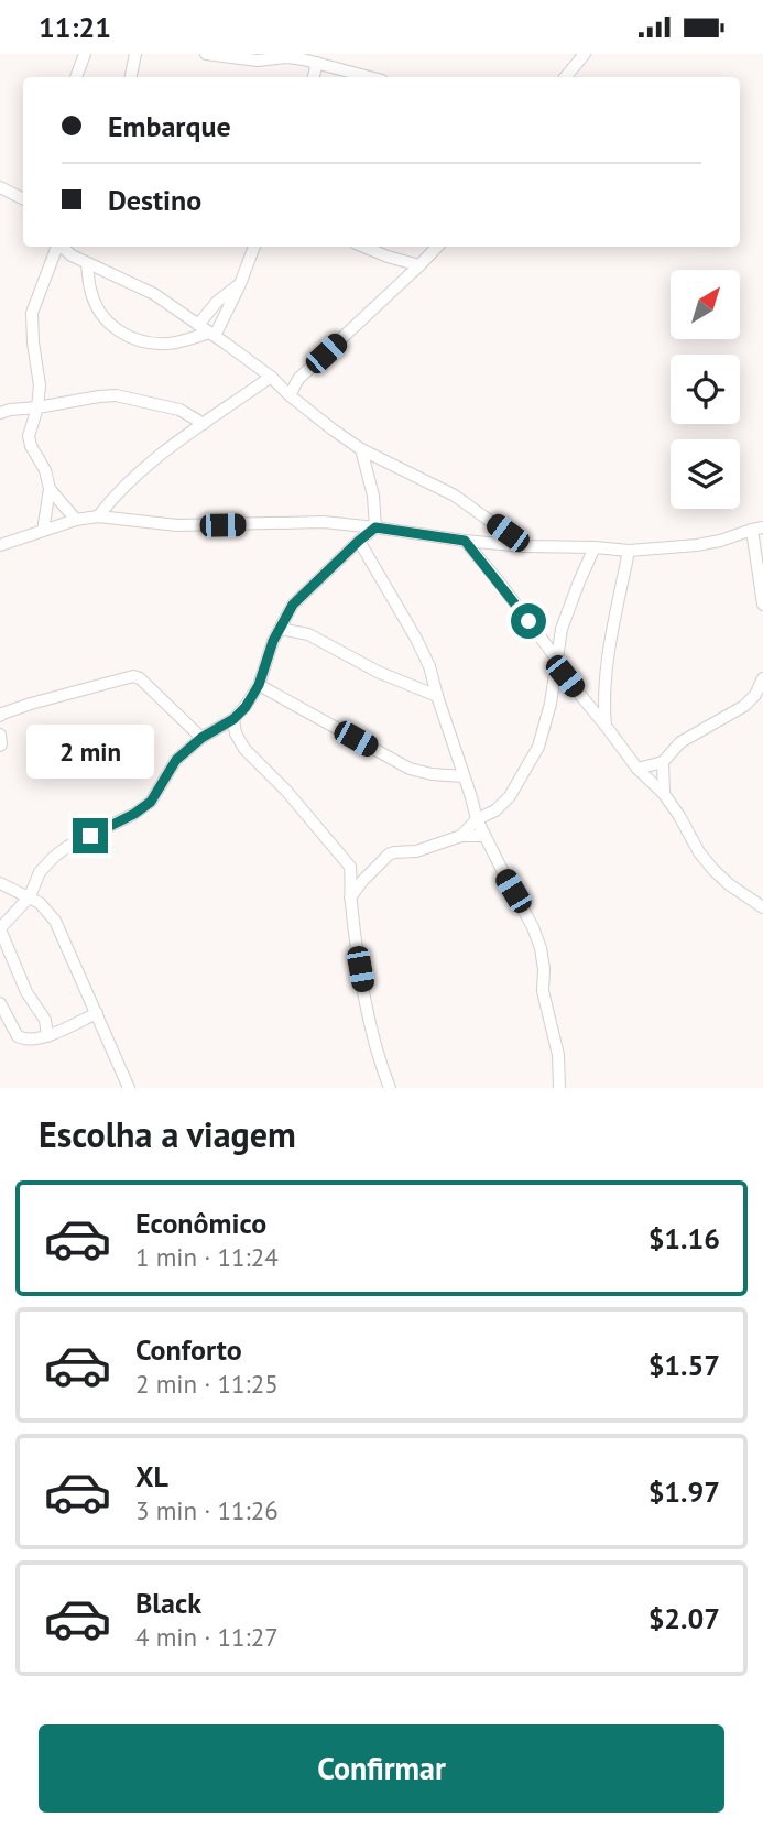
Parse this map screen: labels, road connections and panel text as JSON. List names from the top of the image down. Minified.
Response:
{"north":"top right","page":{"status":"11:21","banner":["Embarque","Destino"],"bubble":"2 min","heading":"Escolha a viagem","list":[{"name":"Econômico","note":"1 min · 11:24","value":"$1.16"},{"name":"Conforto","note":"2 min · 11:25","value":"$1.57"},{"name":"XL","note":"3 min · 11:26","value":"$1.97"},{"name":"Black","note":"4 min · 11:27","value":"$2.07"}],"buttons":"Confirmar"}}
